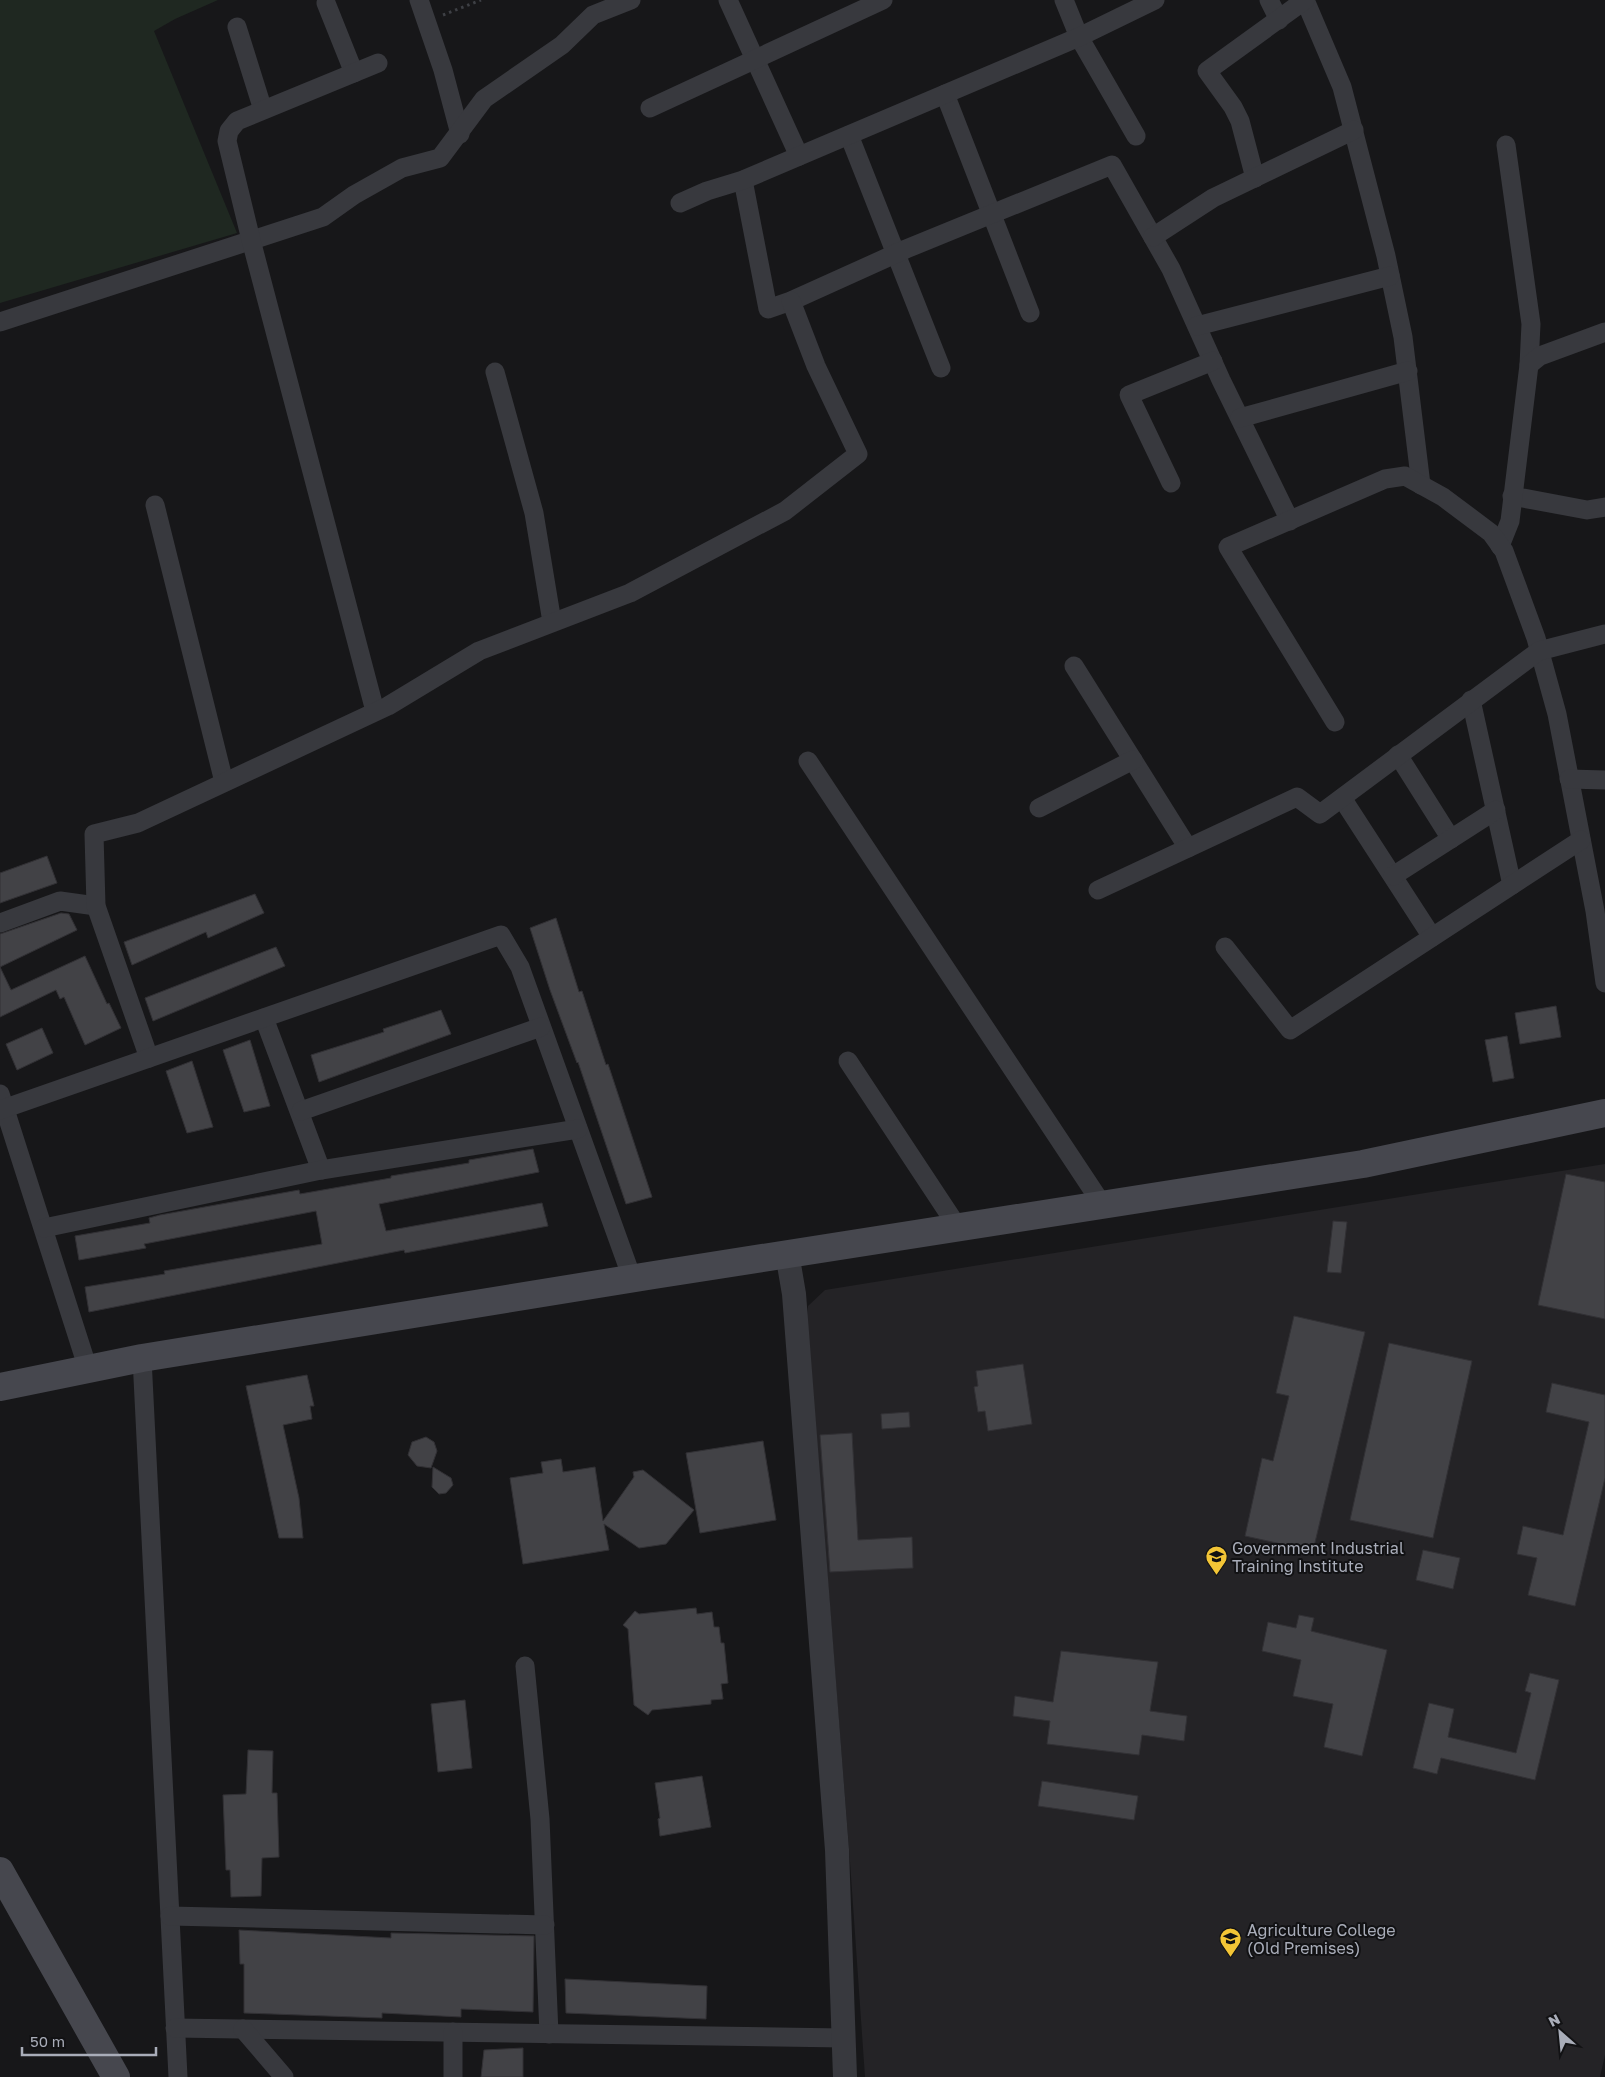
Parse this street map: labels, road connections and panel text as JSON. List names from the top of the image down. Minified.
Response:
{"places":{"school or university":["Government Industrial Training Institute","Agriculture College (Old Premises)"]},"scale_bar":"50 m","north":"top left"}
